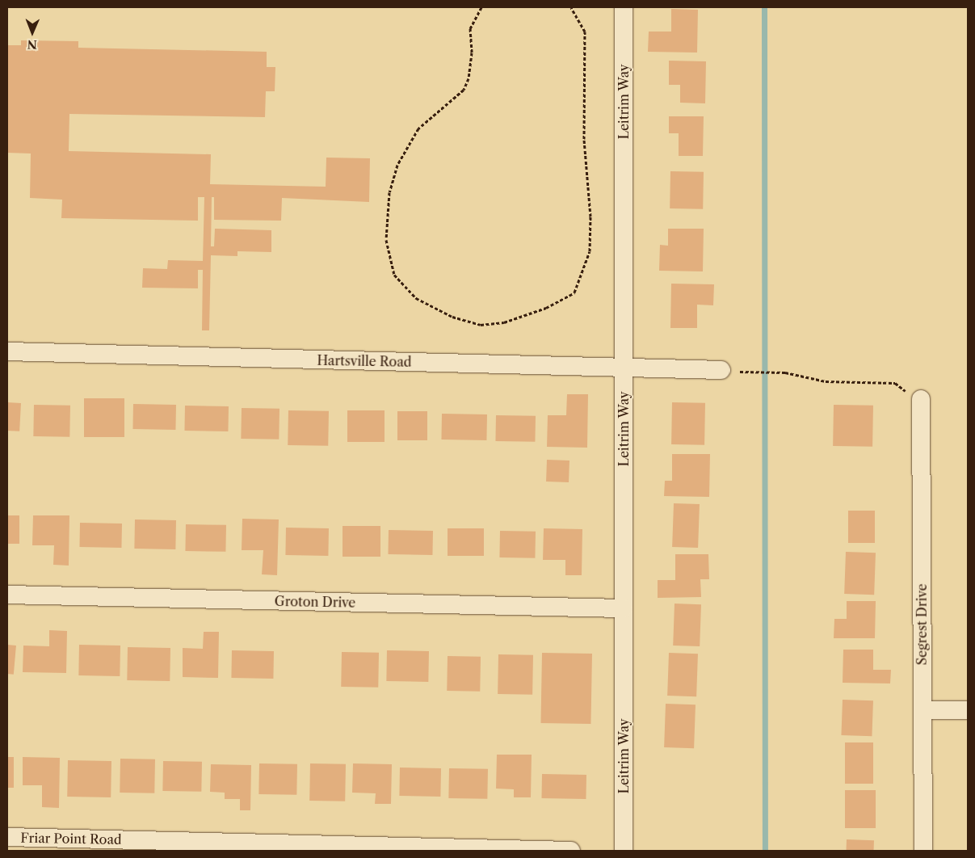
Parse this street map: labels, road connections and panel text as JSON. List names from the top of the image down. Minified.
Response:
{"streets":{"street":["Leitrim Way","Hartsville Road","Groton Drive","Segrest Drive","Friar Point Road"]},"crossings":[["Leitrim Way","Hartsville Road"],["Leitrim Way","Groton Drive"]],"north":"bottom"}
